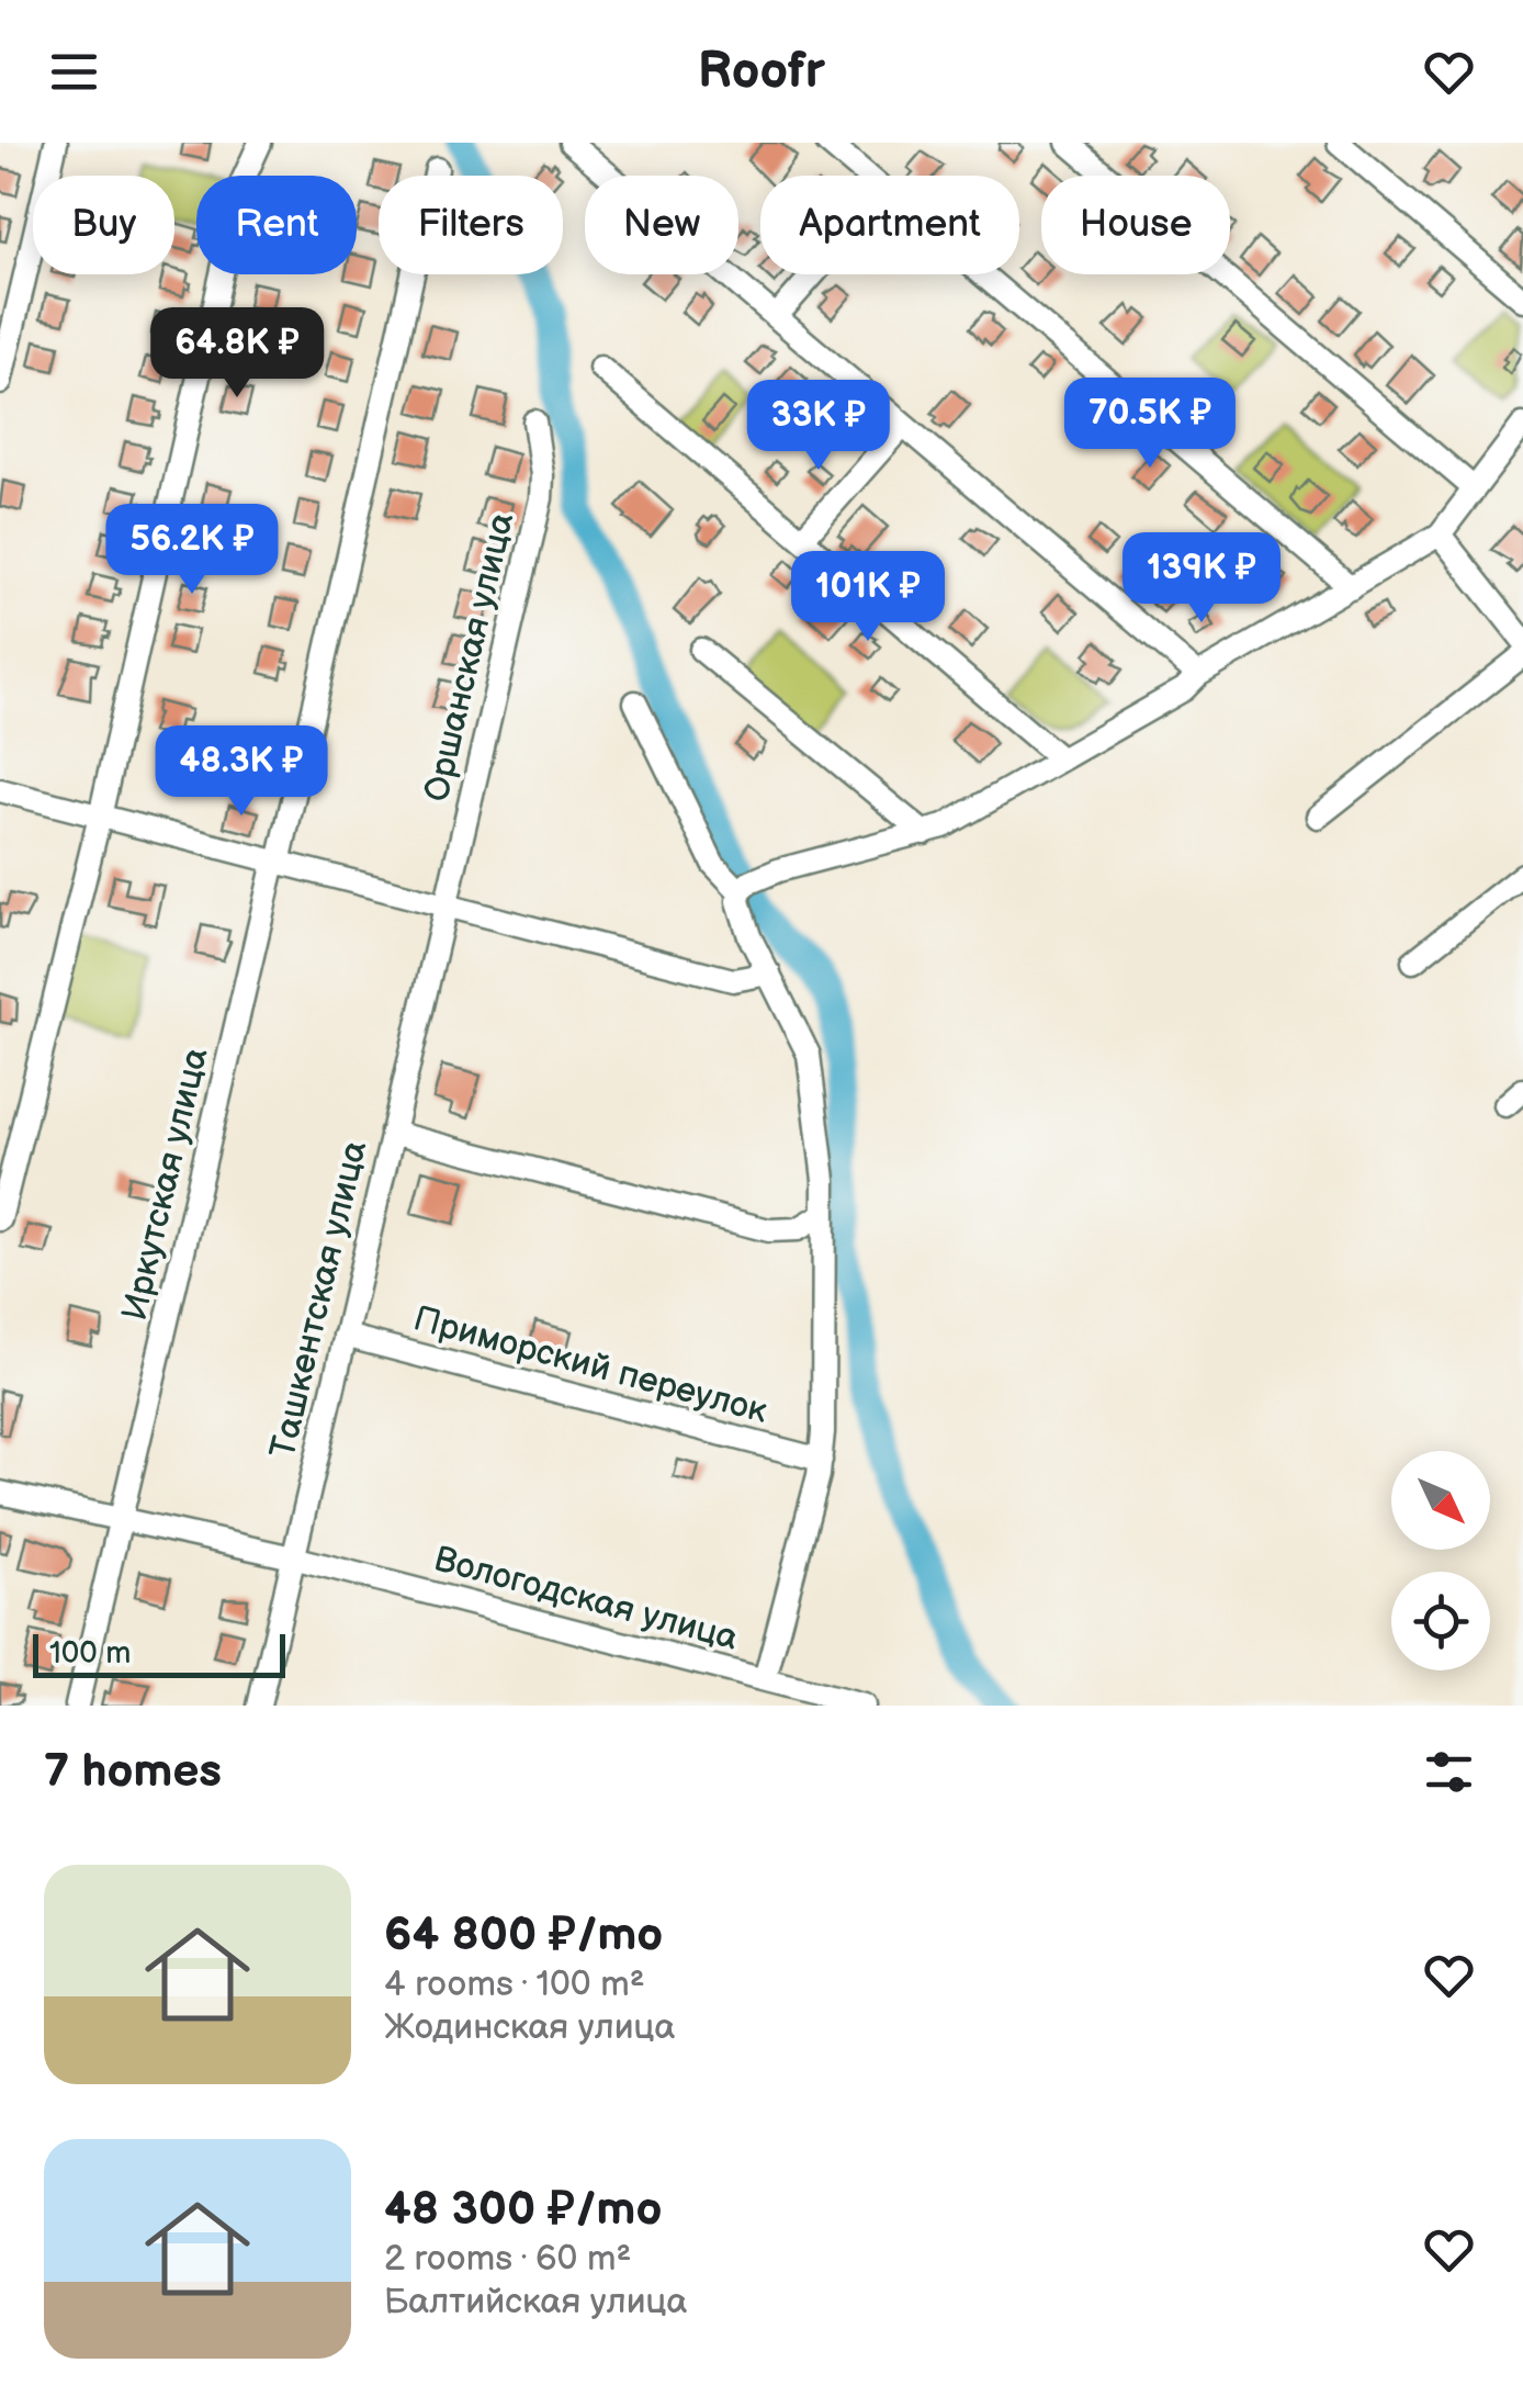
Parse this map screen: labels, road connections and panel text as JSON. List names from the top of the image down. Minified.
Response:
{"streets":{"street":["Оршанская улица","Иркутская улица","Ташкентская улица","Приморский переулок","Вологодская улица"]},"crossings":[["Оршанская улица","Ташкентская улица"],["Иркутская улица","Вологодская улица"],["Ташкентская улица","Приморский переулок"],["Ташкентская улица","Вологодская улица"]],"scale_bar":"100 m","north":"bottom right","page":{"header":"Roofr","chip":["Buy","Rent","Filters","New","Apartment","House"],"price":["64.8K ₽","70.5K ₽","33K ₽","56.2K ₽","139K ₽","101K ₽","48.3K ₽"],"scale":"100 m","heading":"7 homes","list":[{"name":"64 800 ₽/mo","note":"4 rooms · 100 m² · Жодинская улица"},{"name":"48 300 ₽/mo","note":"2 rooms · 60 m² · Балтийская улица"}]}}
